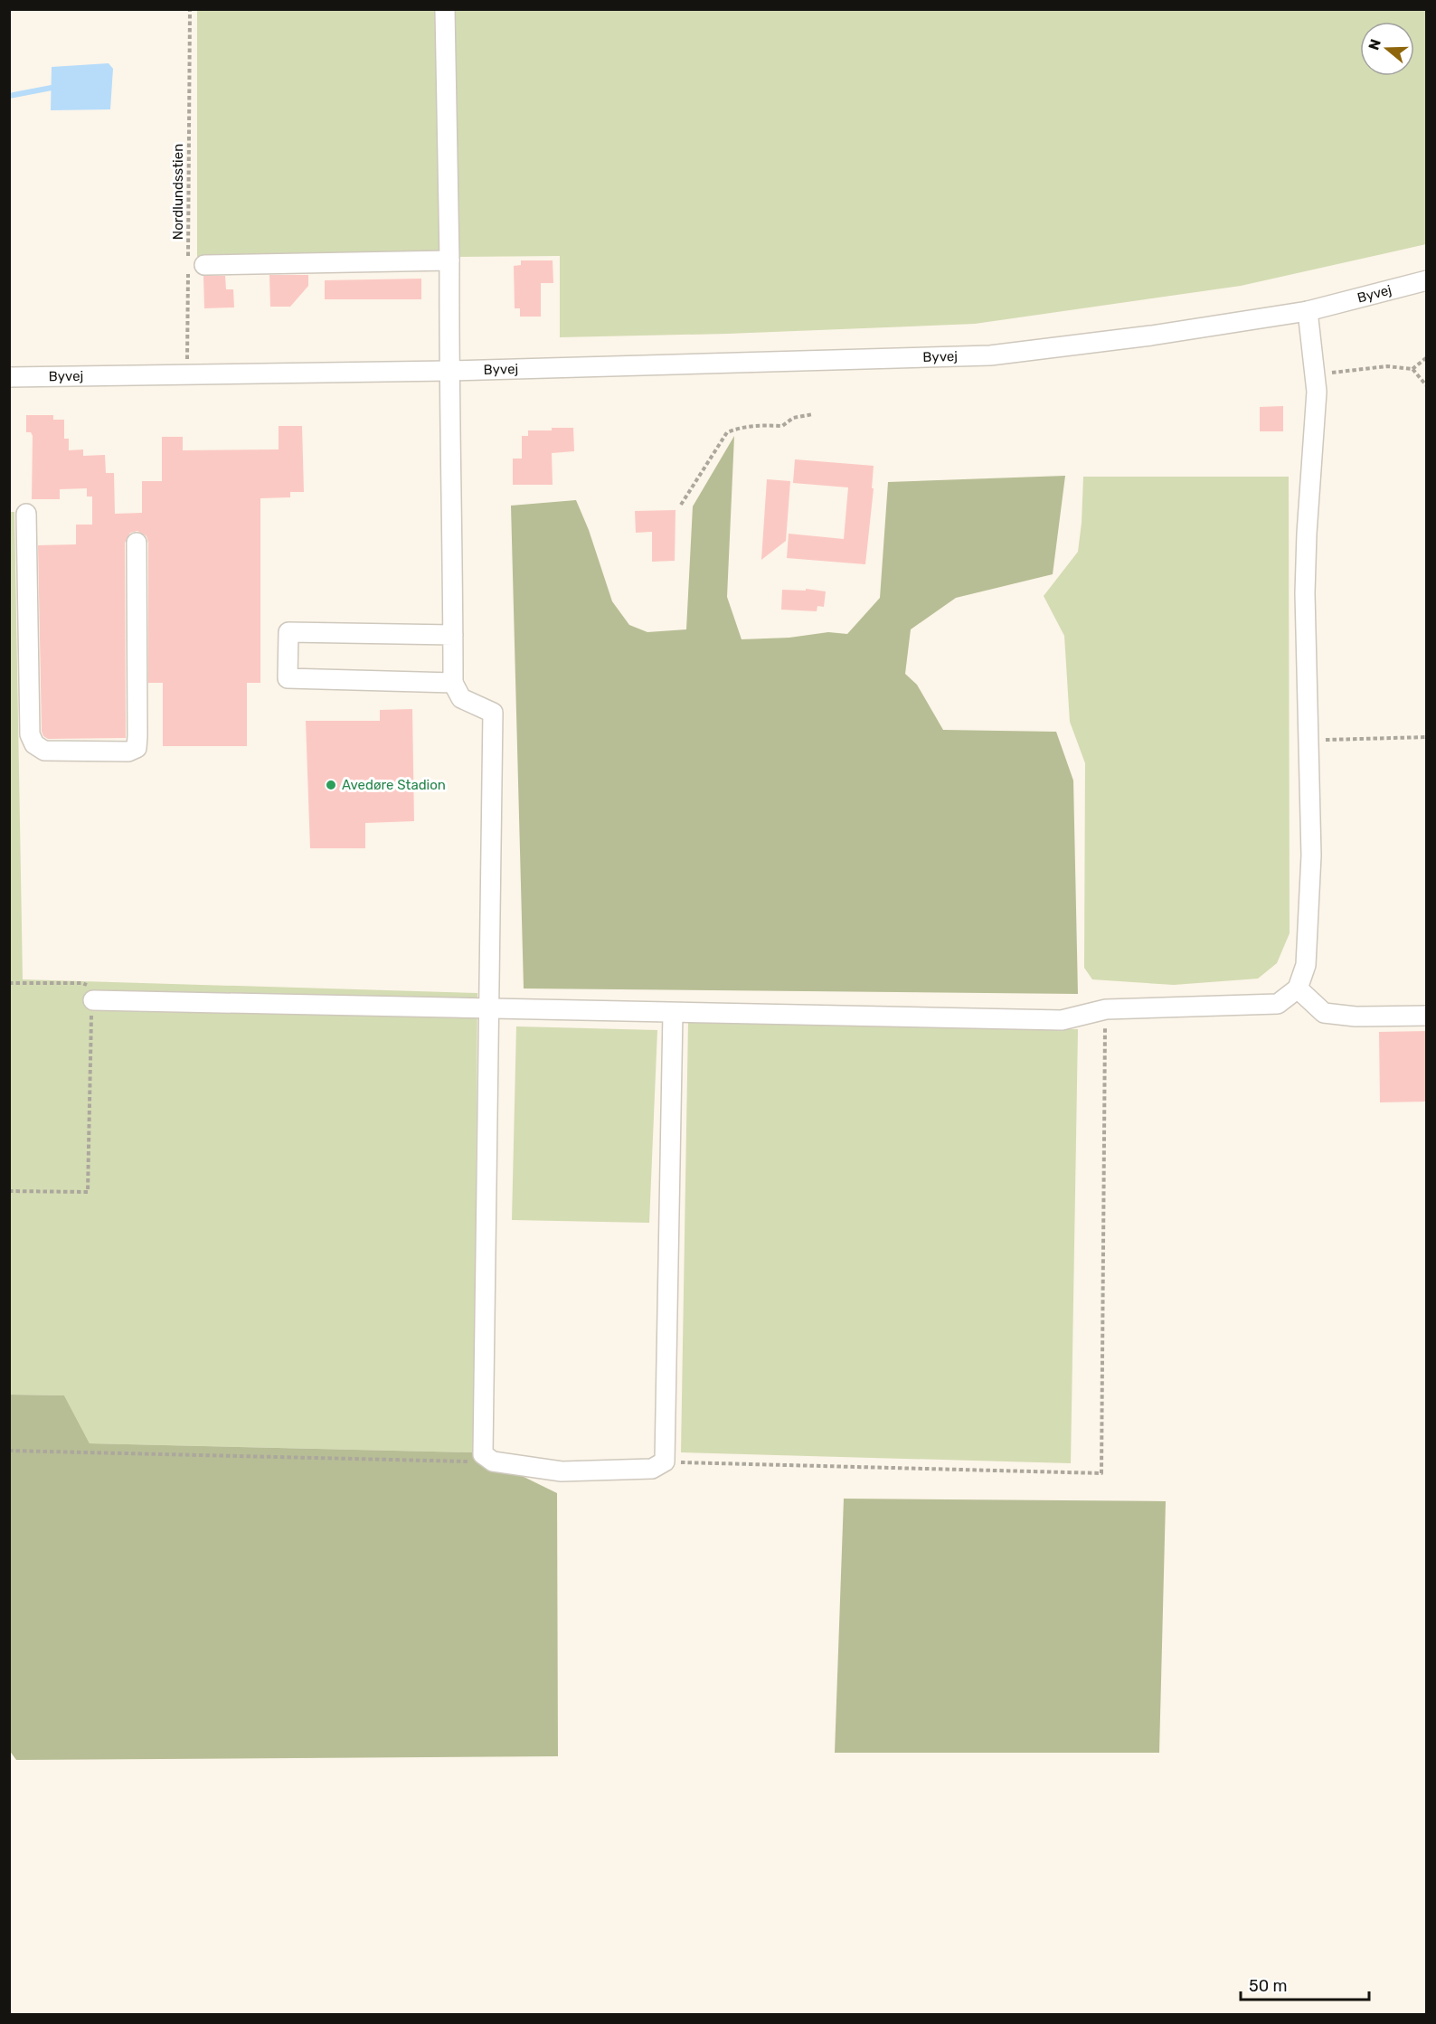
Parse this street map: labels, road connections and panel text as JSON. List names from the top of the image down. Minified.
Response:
{"streets":{"street":["Byvej"],"path":["Nordlundsstien"]},"crossings":[["Nordlundsstien","Byvej"]],"places":["Avedøre Stadion"],"scale_bar":"50 m","north":"left"}
